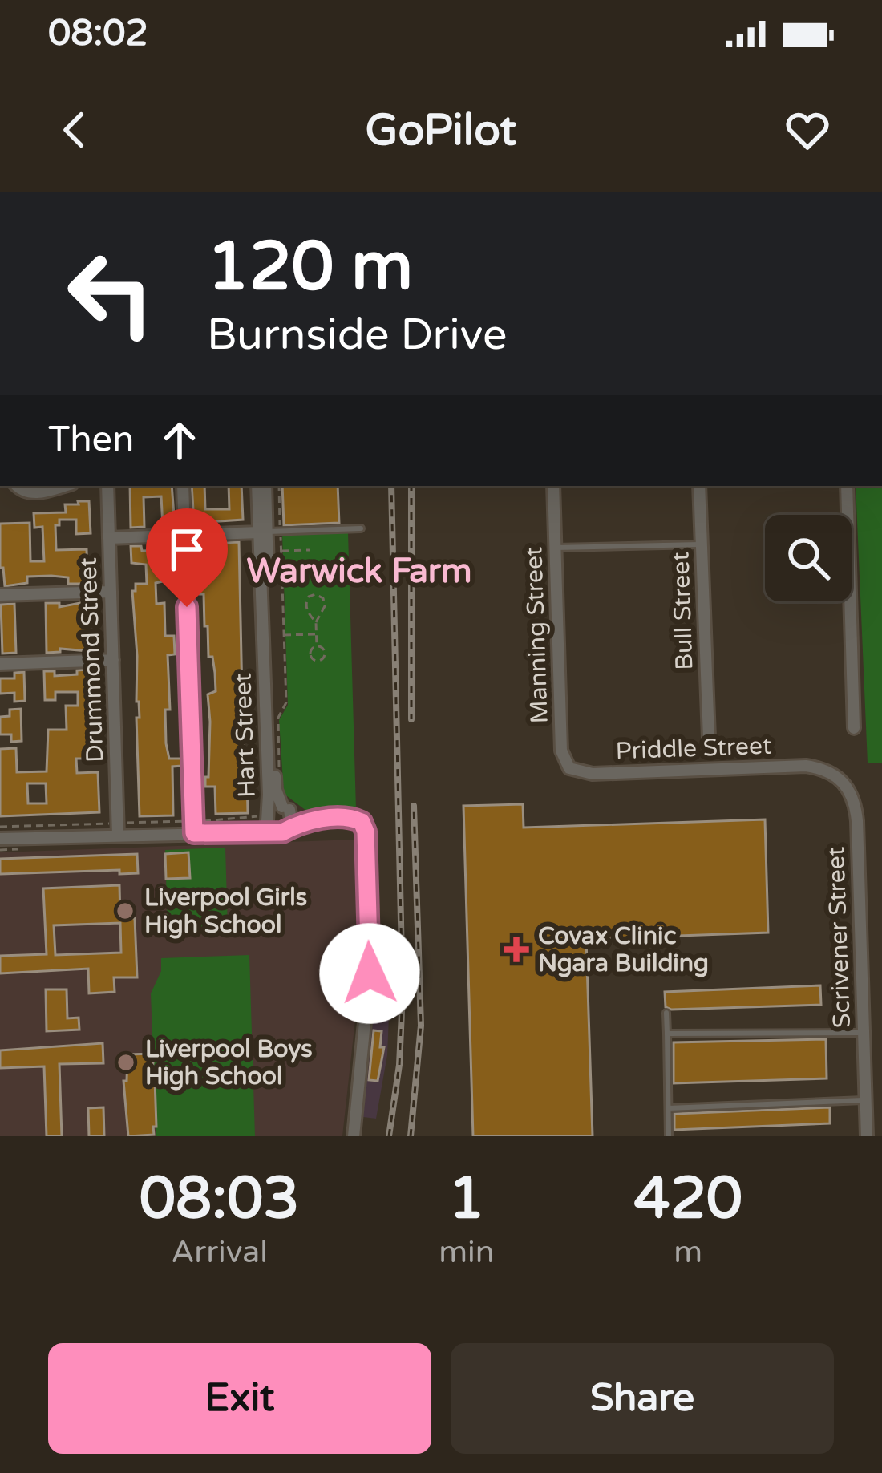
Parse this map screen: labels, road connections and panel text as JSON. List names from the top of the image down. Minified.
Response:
{"streets":{"street":["Bull Street","Manning Street","Drummond Street","Hart Street","Priddle Street","Scrivener Street"]},"crossings":[["Manning Street","Priddle Street"],["Priddle Street","Scrivener Street"]],"districts":["Warwick Farm"],"places":{"other":["Liverpool Girls High School","Liverpool Boys High School"],"health":["Covax Clinic Ngara Building"]},"page":{"status":"08:02","header":"GoPilot","turn":["120 m","Burnside Drive"],"then":"Then","eta":["08:03","Arrival","1","min","420","m"],"buttons":["Exit","Share"]}}
